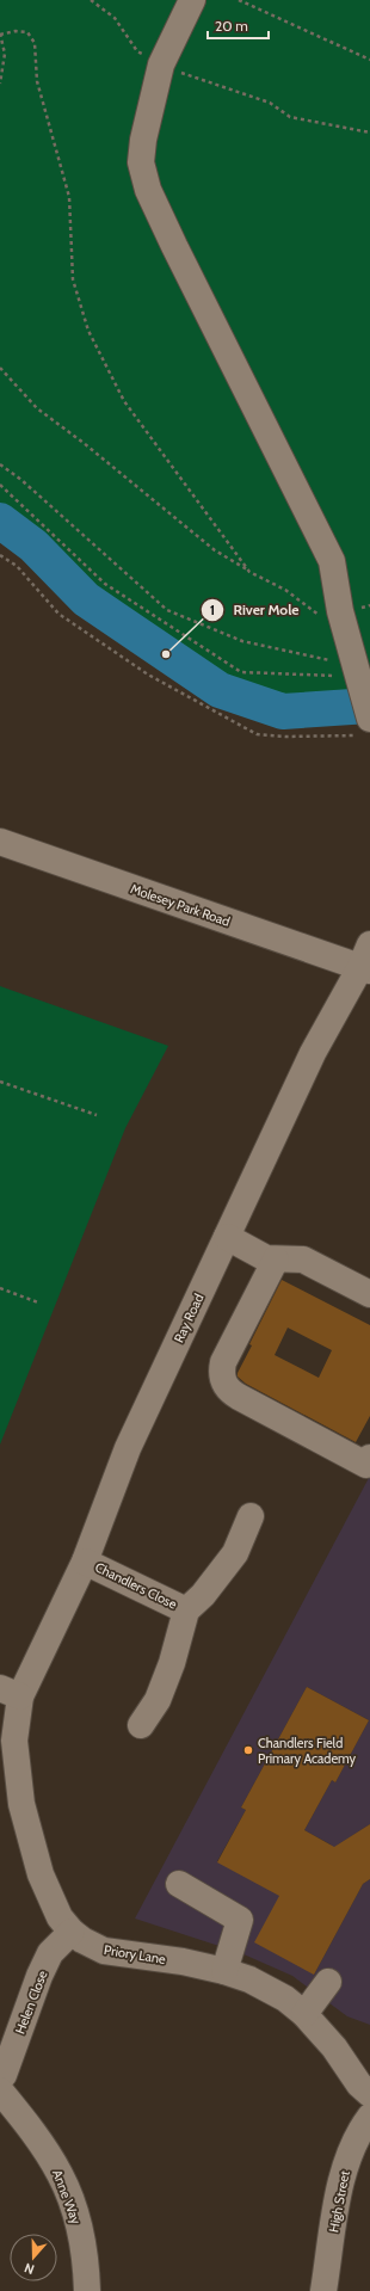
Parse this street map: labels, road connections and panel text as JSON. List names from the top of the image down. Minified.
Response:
{"streets":{"street":["Molesey Park Road","Ray Road","Chandlers Close","Priory Lane","Helen Close","Anne Way","High Street"]},"crossings":[["Molesey Park Road","Ray Road"],["Ray Road","Chandlers Close"],["Ray Road","Priory Lane"],["Priory Lane","Helen Close"]],"places":["River Mole","Chandlers Field Primary Academy"],"scale_bar":"20 m","north":"bottom"}
